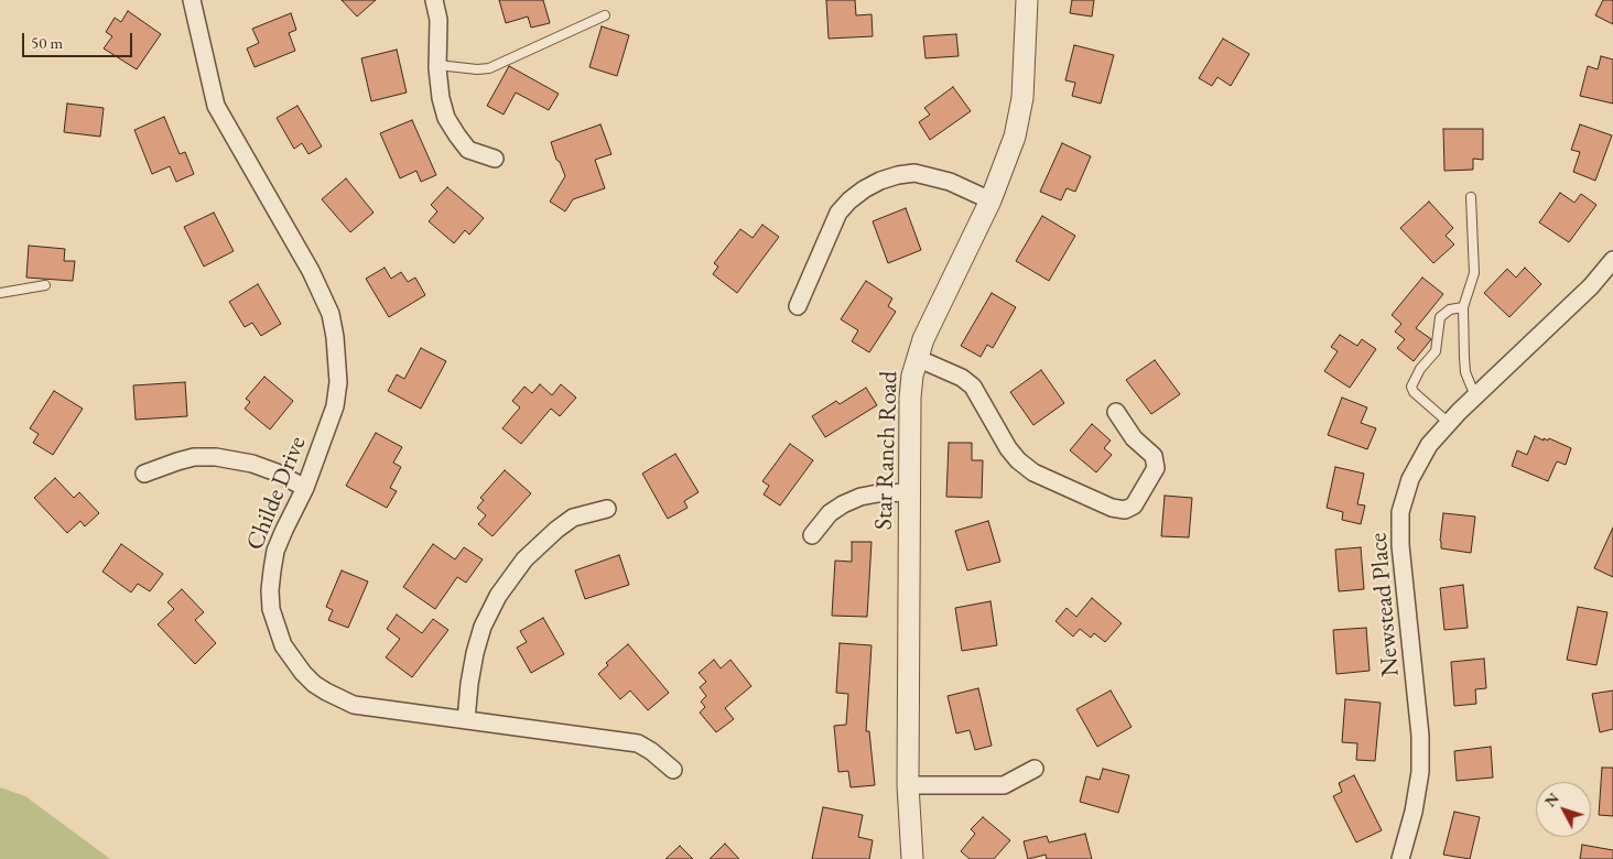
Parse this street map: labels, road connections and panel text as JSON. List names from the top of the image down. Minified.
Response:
{"streets":{"street":["Star Ranch Road","Childe Drive","Newstead Place"]},"scale_bar":"50 m","north":"top left"}
